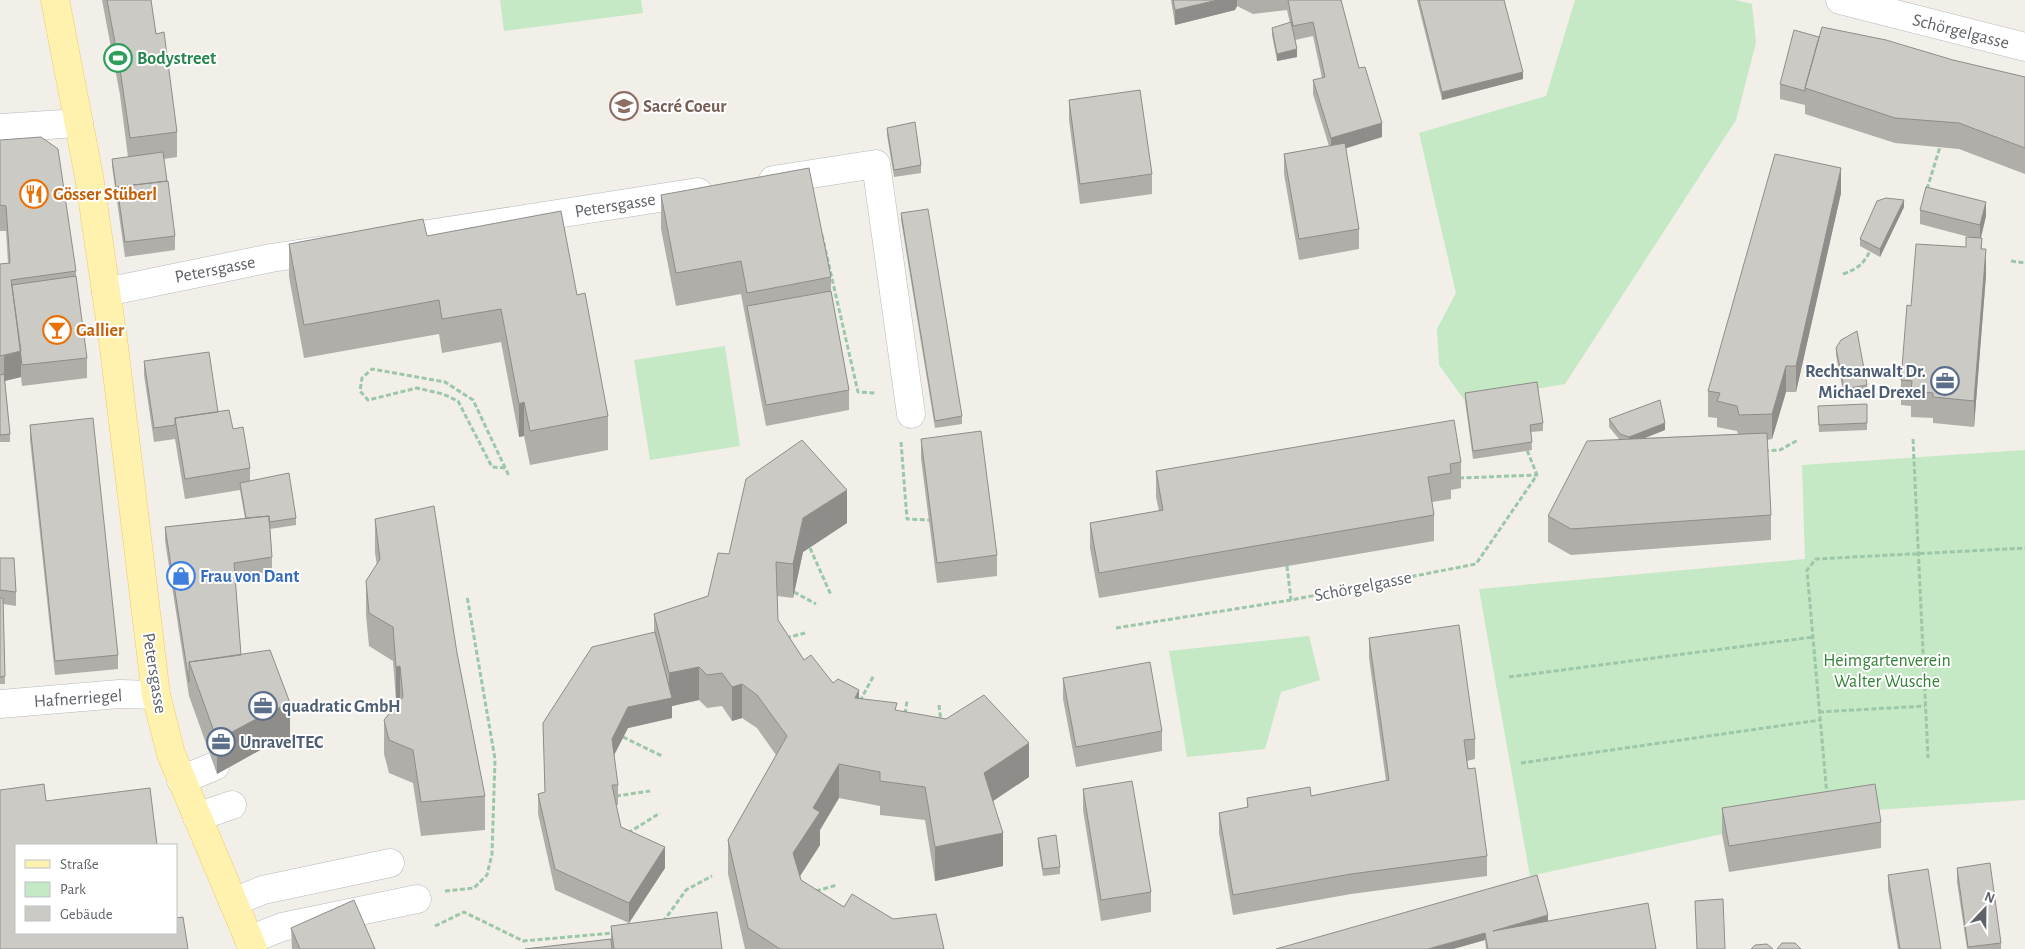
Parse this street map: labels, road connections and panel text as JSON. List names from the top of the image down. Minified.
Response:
{"streets":{"main road":["Petersgasse"],"street":["Schörgelgasse","Hafnerriegel"]},"crossings":[["Petersgasse","Hafnerriegel"]],"parks":["Heimgartenverein Walter Wusche"],"places":{"sports":["Bodystreet"],"school or university":["Sacré Coeur"],"restaurant":["Gösser Stüberl"],"bar":["Gallier"],"office":["Rechtsanwalt Dr. Michael Drexel","quadratic GmbH","UnravelTEC"],"shop":["Frau von Dant"]},"legend":["Straße","Park","Gebäude"],"north":"top"}
